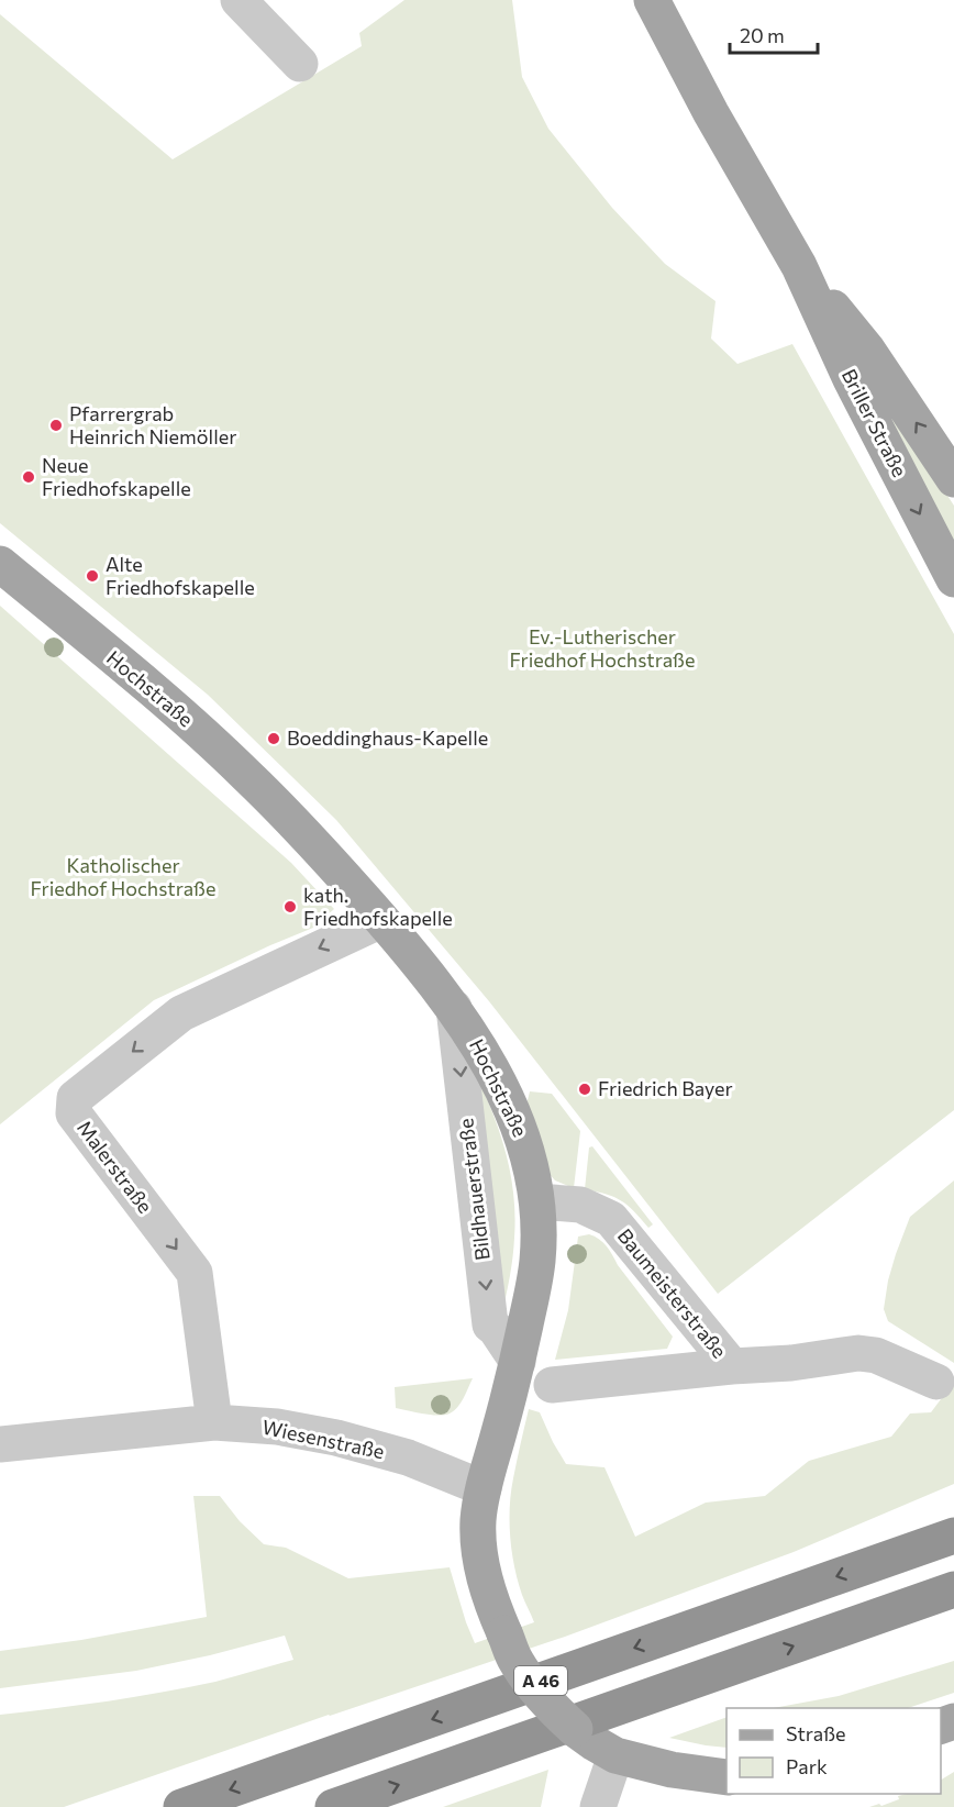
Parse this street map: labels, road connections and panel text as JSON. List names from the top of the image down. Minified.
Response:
{"streets":{"highway":["A 46"],"main road":["Briller Straße","Hochstraße"],"street":["Malerstraße","Bildhauerstraße","Baumeisterstraße","Wiesenstraße"]},"crossings":[["Hochstraße","Malerstraße"],["Hochstraße","Bildhauerstraße"],["Hochstraße","Baumeisterstraße"],["Hochstraße","Wiesenstraße"],["Malerstraße","Wiesenstraße"]],"one_way":["Bildhauerstraße"],"parks":["Ev.-Lutherischer Friedhof Hochstraße","Katholischer Friedhof Hochstraße"],"places":["Pfarrergrab Heinrich Niemöller","Neue Friedhofskapelle","Alte Friedhofskapelle","Boeddinghaus-Kapelle","kath. Friedhofskapelle","Friedrich Bayer"],"legend":["Straße","Park"],"scale_bar":"20 m"}
